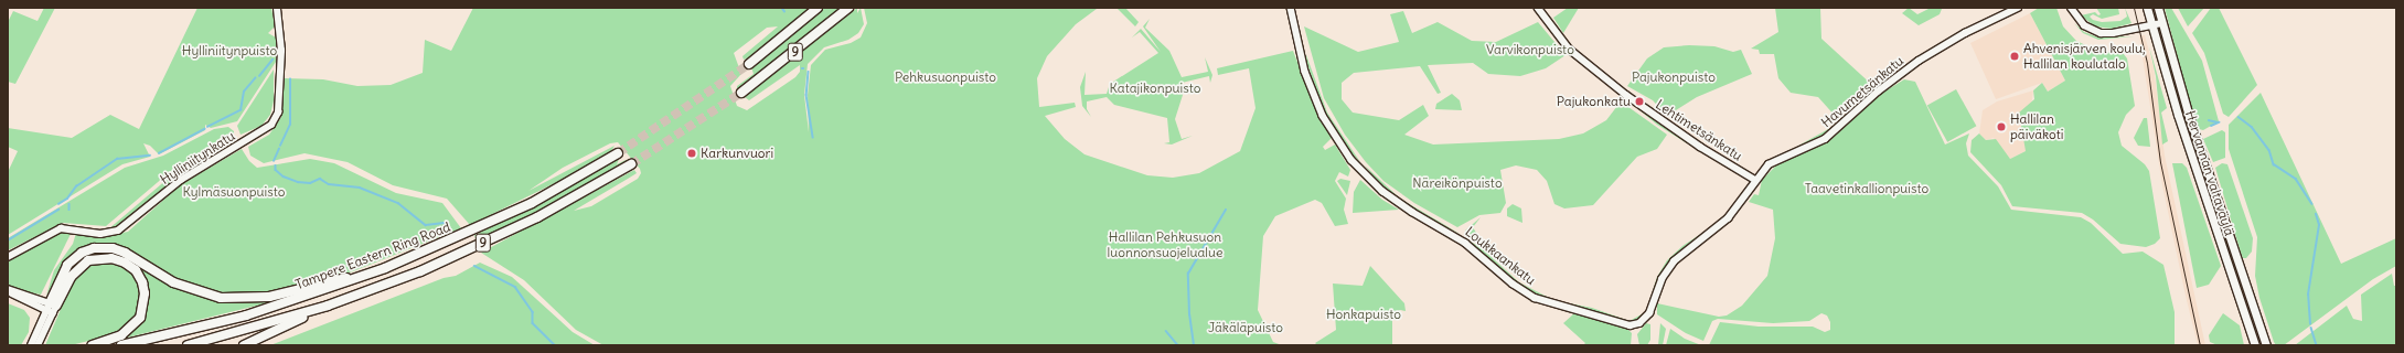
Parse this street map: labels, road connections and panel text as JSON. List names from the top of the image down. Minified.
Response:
{"streets":{"highway":["9","Hervannan valtaväylä","Tampere Eastern Ring Road"],"street":["Havumetsänkatu","Lehtimetsänkatu","Hylliniitynkatu","Loukkaankatu"]},"crossings":[["Havumetsänkatu","Lehtimetsänkatu"],["Havumetsänkatu","Loukkaankatu"]],"parks":["Varvikonpuisto","Hylliniitynpuisto","Pehkusuonpuisto","Pajukonpuisto","Katajikonpuisto","Näreikönpuisto","Taavetinkallionpuisto","Kylmäsuonpuisto","Hallilan Pehkusuon luonnonsuojelualue","Honkapuisto","Jäkäläpuisto"],"places":["Ahvenisjärven koulu, Hallilan koulutalo","Pajukonkatu","Hallilan päiväkoti","Karkunvuori"]}
